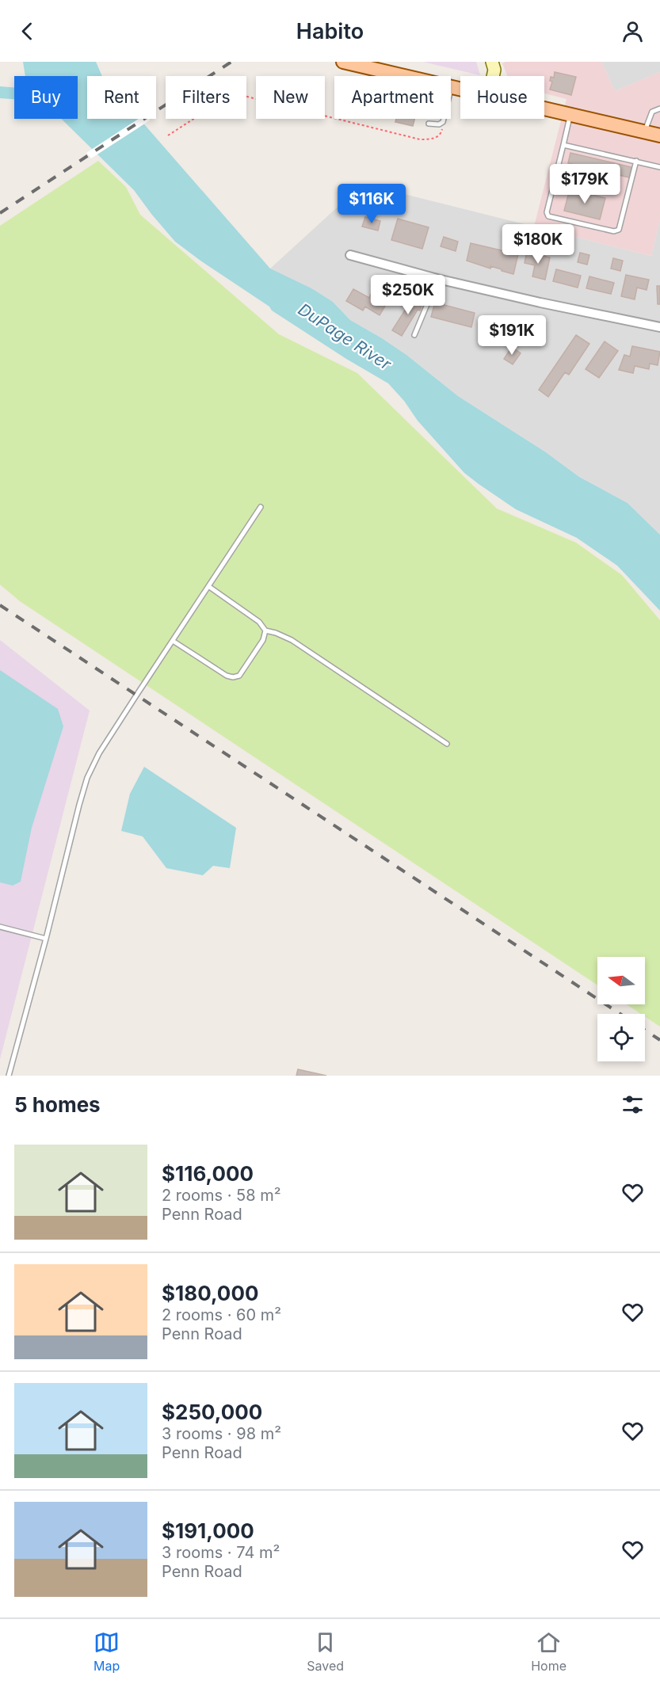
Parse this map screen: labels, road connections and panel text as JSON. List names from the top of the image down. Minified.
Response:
{"water":["DuPage River"],"north":"left","page":{"header":"Habito","chip":["Buy","Rent","Filters","New","Apartment","House"],"price":["$179K","$116K","$180K","$250K","$191K"],"heading":"5 homes","list":[{"name":"$116,000","note":"2 rooms · 58 m² · Penn Road"},{"name":"$180,000","note":"2 rooms · 60 m² · Penn Road"},{"name":"$250,000","note":"3 rooms · 98 m² · Penn Road"},{"name":"$191,000","note":"3 rooms · 74 m² · Penn Road"}],"tabs":["Map","Saved","Home"]}}
